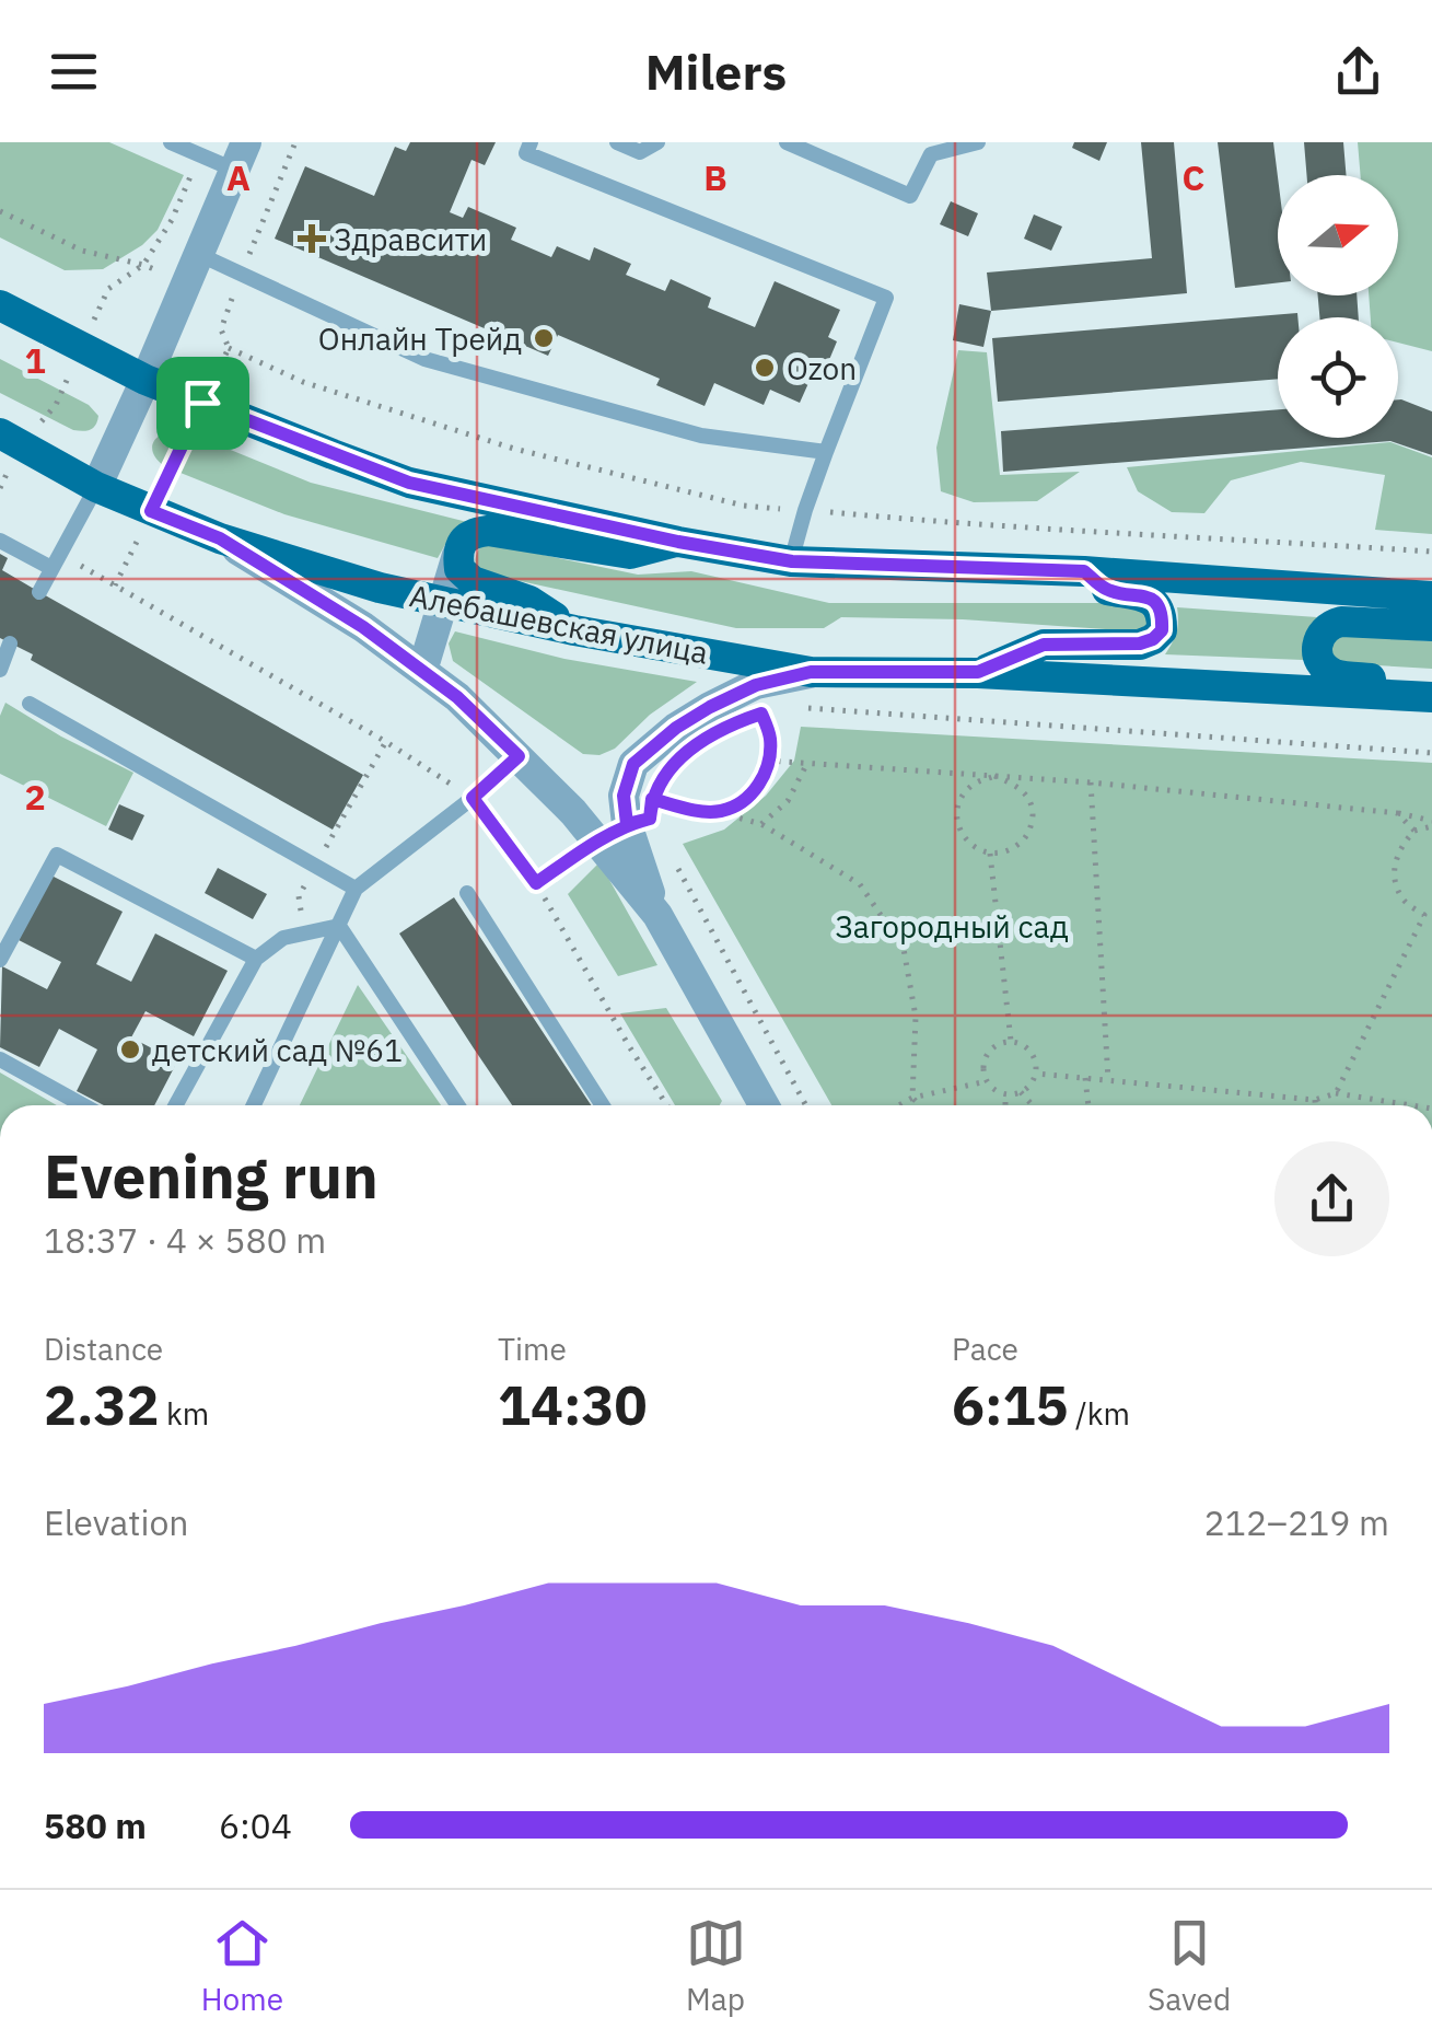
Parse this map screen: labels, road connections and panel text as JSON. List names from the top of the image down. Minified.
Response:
{"streets":{"main road":["Алебашевская улица"]},"parks":["Загородный сад"],"places":{"health":["Здравсити"],"other":["Онлайн Трейд","Ozon","детский сад №61"]},"north":"right","page":{"header":"Milers","heading":["Evening run","18:37 · 4 × 580 m"],"stats":[["Distance","2.32 km"],["Time","14:30"],["Pace","6:15 /km"]],"chart":["Elevation","212–219 m"],"list":[{"name":"580 m","note":"6:04"}],"tabs":["Home","Map","Saved"]},"grid":{"columns":["A","B","C"],"rows":["1","2"]}}
